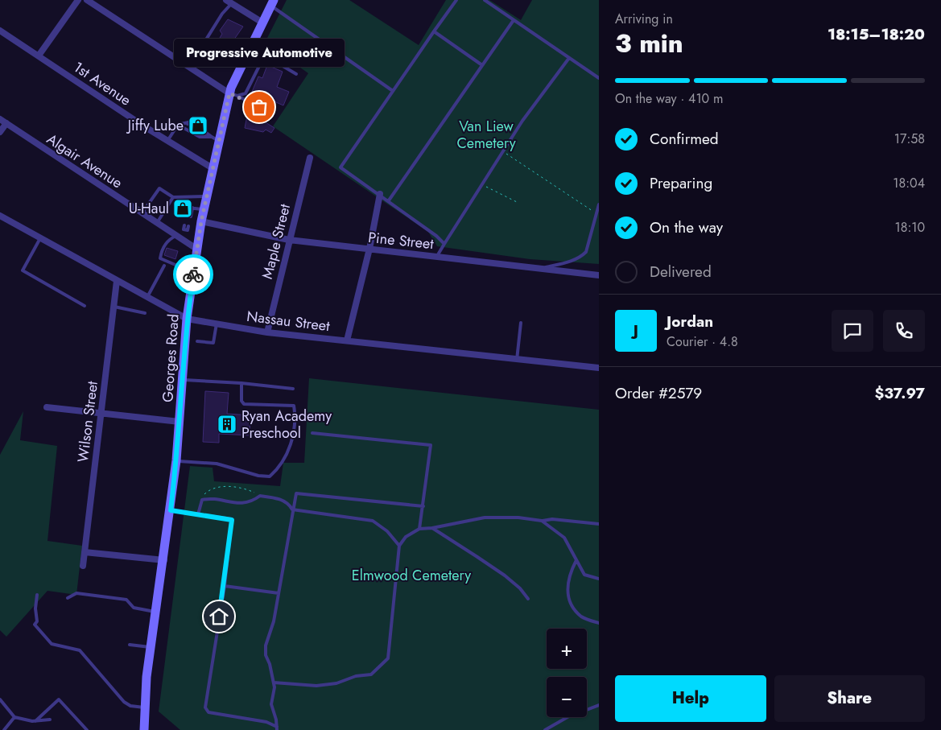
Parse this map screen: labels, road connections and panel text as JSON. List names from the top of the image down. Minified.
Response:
{"streets":{"street":["1st Avenue","Algair Avenue","Pine Street","Maple Street","Nassau Street","Georges Road","Wilson Street"]},"crossings":[["1st Avenue","Georges Road"],["Algair Avenue","Georges Road"],["Pine Street","Maple Street"],["Pine Street","Georges Road"],["Maple Street","Nassau Street"],["Nassau Street","Georges Road"],["Nassau Street","Wilson Street"]],"parks":["Van Liew Cemetery","Elmwood Cemetery"],"places":{"other":["Progressive Automotive"],"shop":["Jiffy Lube","U-Haul"],"building":["Ryan Academy Preschool"]},"page":{"heading":["3 min","Arriving in","18:15–18:20"],"panel":["Jordan","Courier · 4.8","Order #2579","$37.97"],"bubble":"Progressive Automotive","bar":"On the way · 410 m","list":[["Confirmed","17:58"],["Preparing","18:04"],["On the way","18:10"],"Delivered"],"round":"J","map_buttons":["+","−"],"buttons":["Help","Share"]}}
